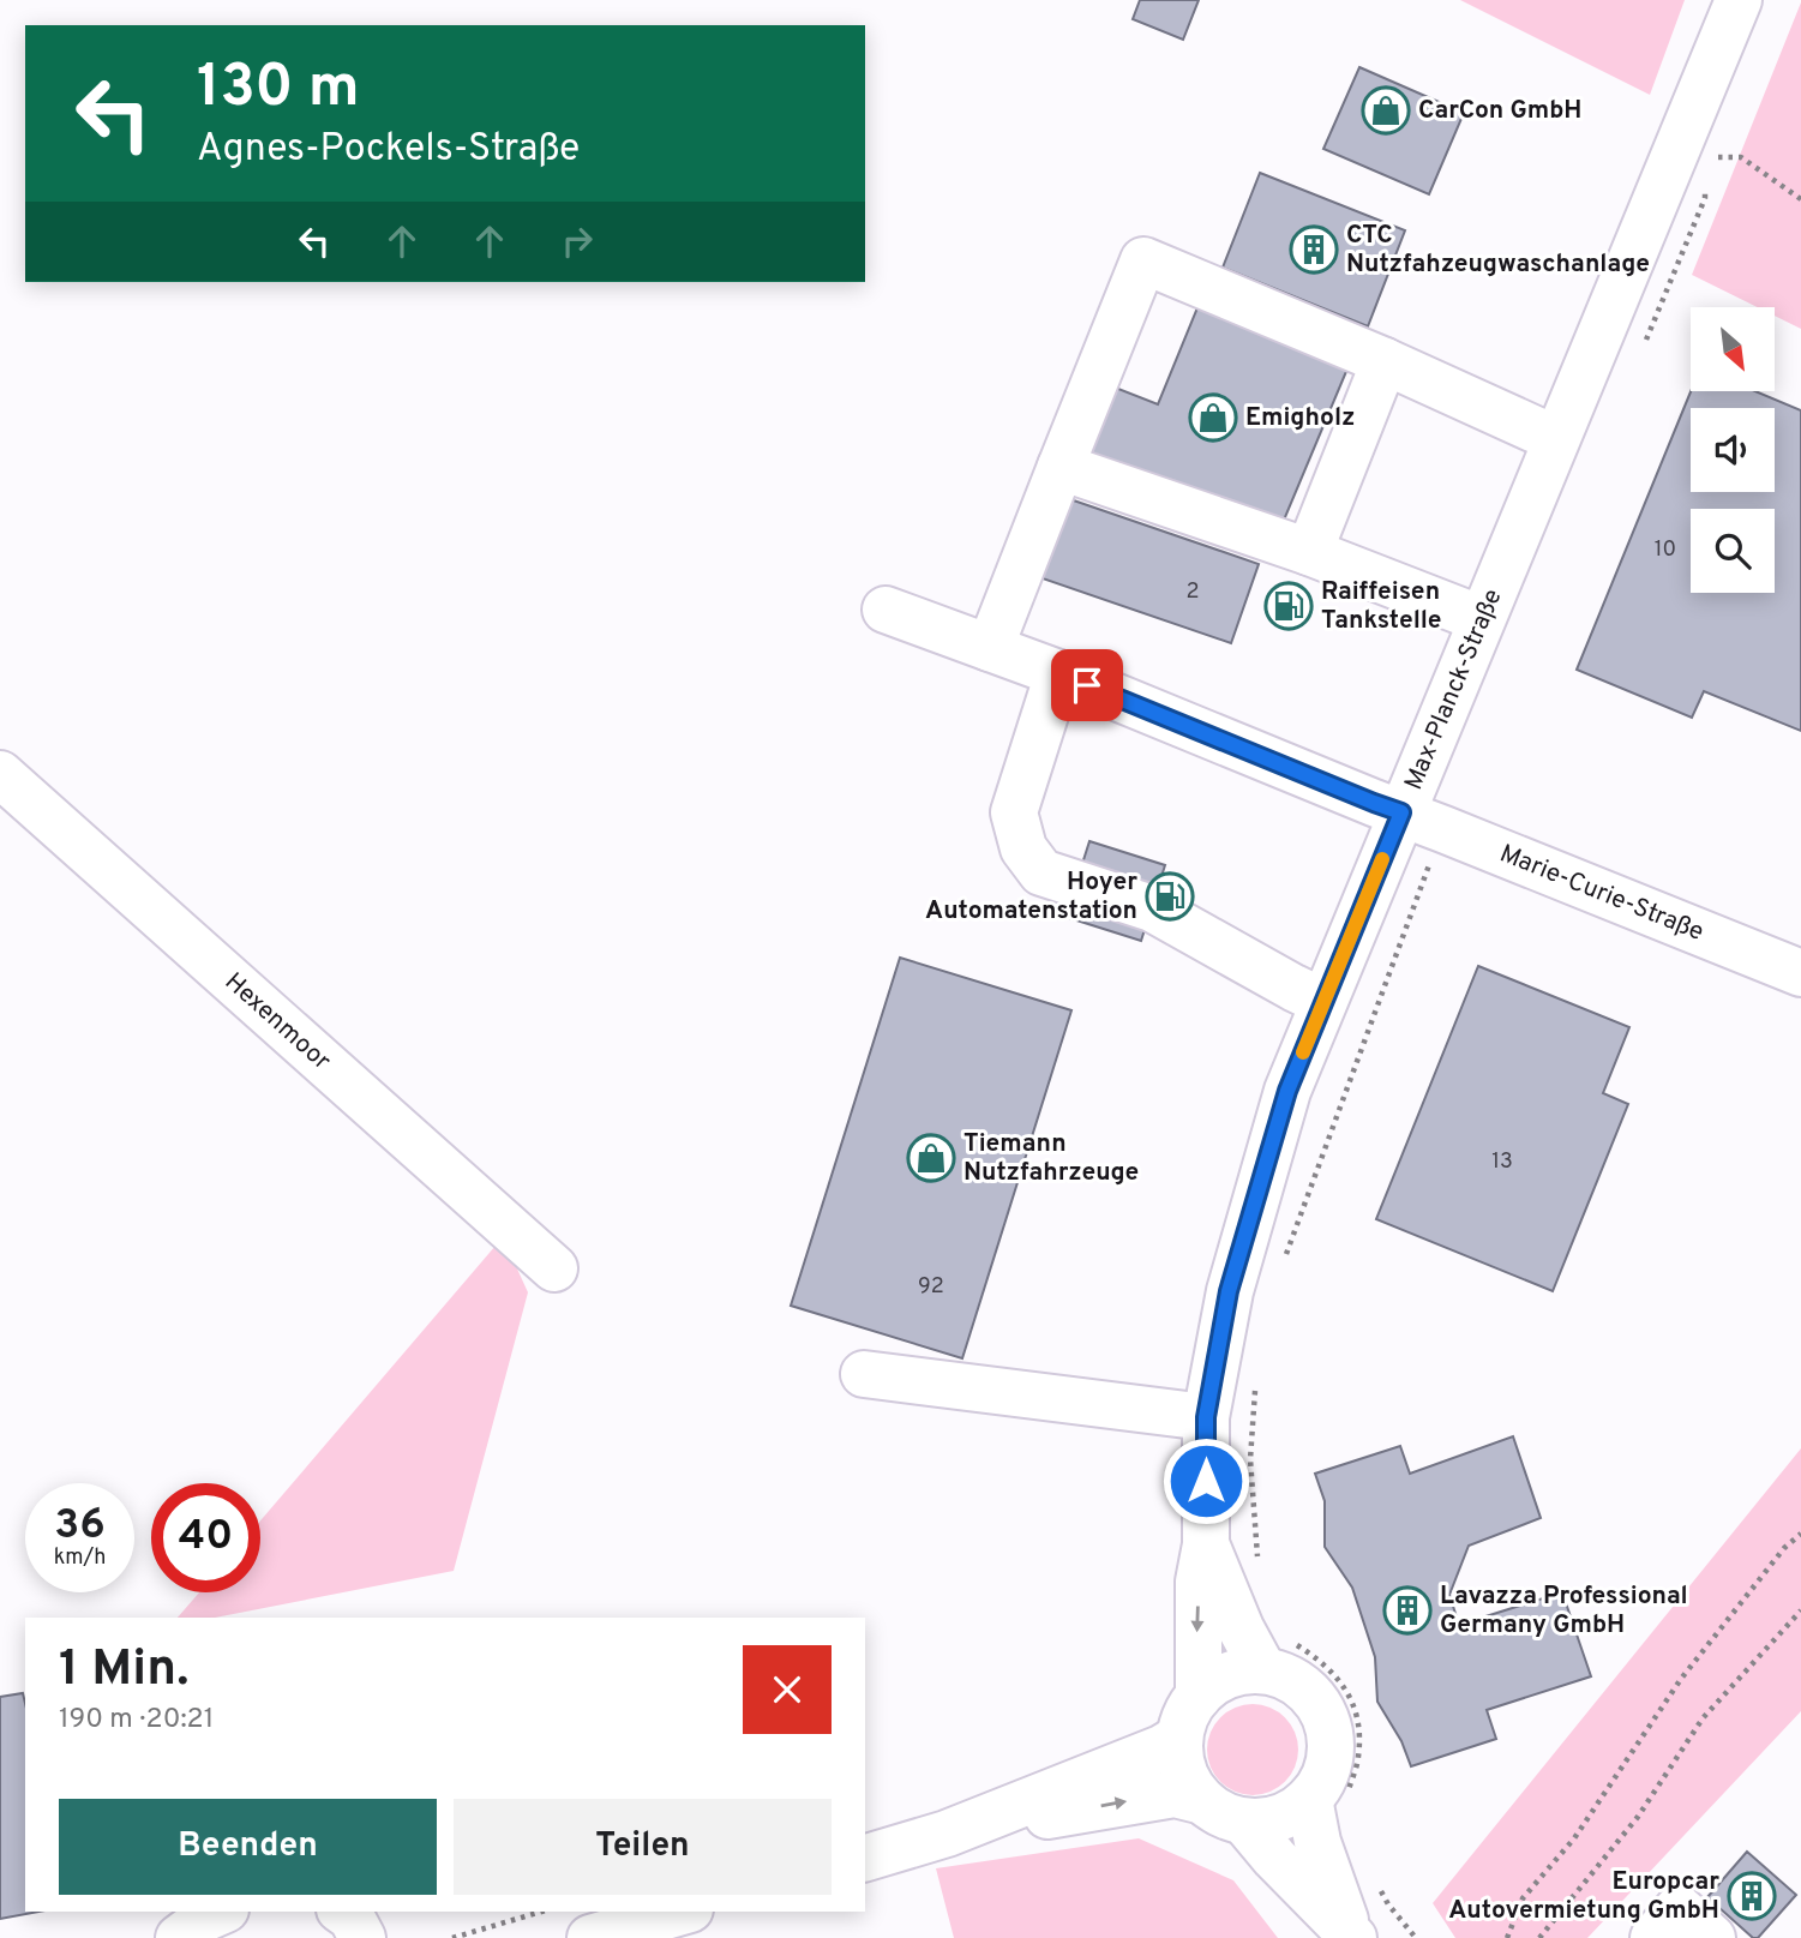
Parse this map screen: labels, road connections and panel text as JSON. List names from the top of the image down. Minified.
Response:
{"streets":{"street":["Max-Planck-Straße","Marie-Curie-Straße","Hexenmoor"]},"crossings":[["Max-Planck-Straße","Marie-Curie-Straße"]],"places":{"shop":["CarCon GmbH","Emigholz","Tiemann Nutzfahrzeuge"],"building":["CTC Nutzfahzeugwaschanlage","Lavazza Professional Germany GmbH","Europcar Autovermietung GmbH"],"fuel station":["Raiffeisen Tankstelle","Hoyer Automatenstation"]},"house_numbers":["10","2","13","92"],"north":"bottom right","page":{"turn":["130 m","Agnes-Pockels-Straße"],"speed":"36 km/h","limit":"40","heading":["1 Min.","190 m · 20:21"],"buttons":["Beenden","Teilen"]}}
